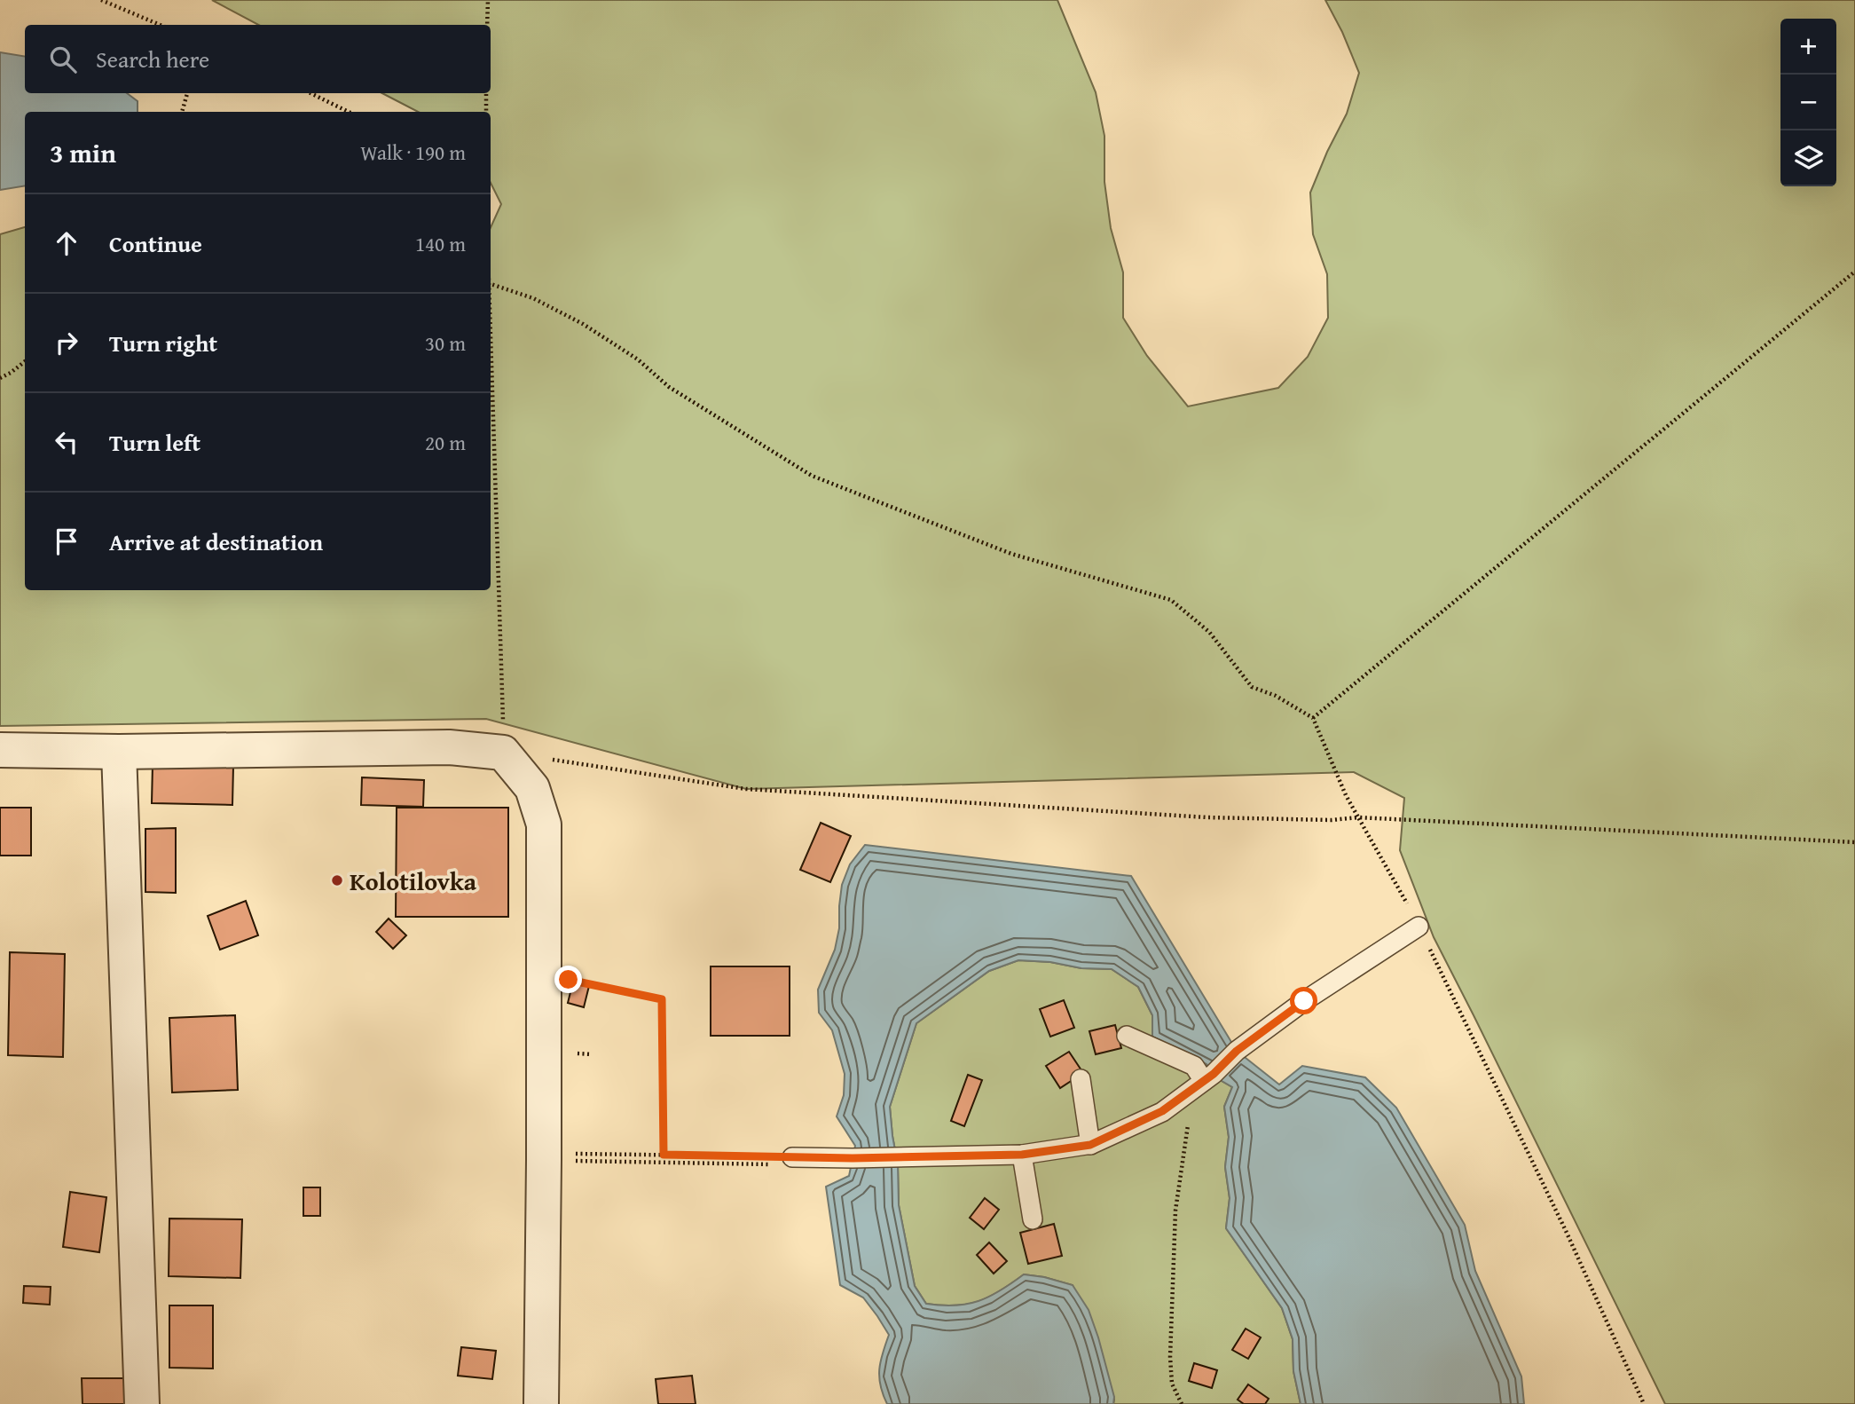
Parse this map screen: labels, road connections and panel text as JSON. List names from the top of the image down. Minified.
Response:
{"places":["Kolotilovka"],"page":{"map_buttons":["+","−"],"search":"Search here","heading":["3 min","Walk · 190 m"],"list":[["Continue","140 m"],["Turn right","30 m"],["Turn left","20 m"],"Arrive at destination"]}}
